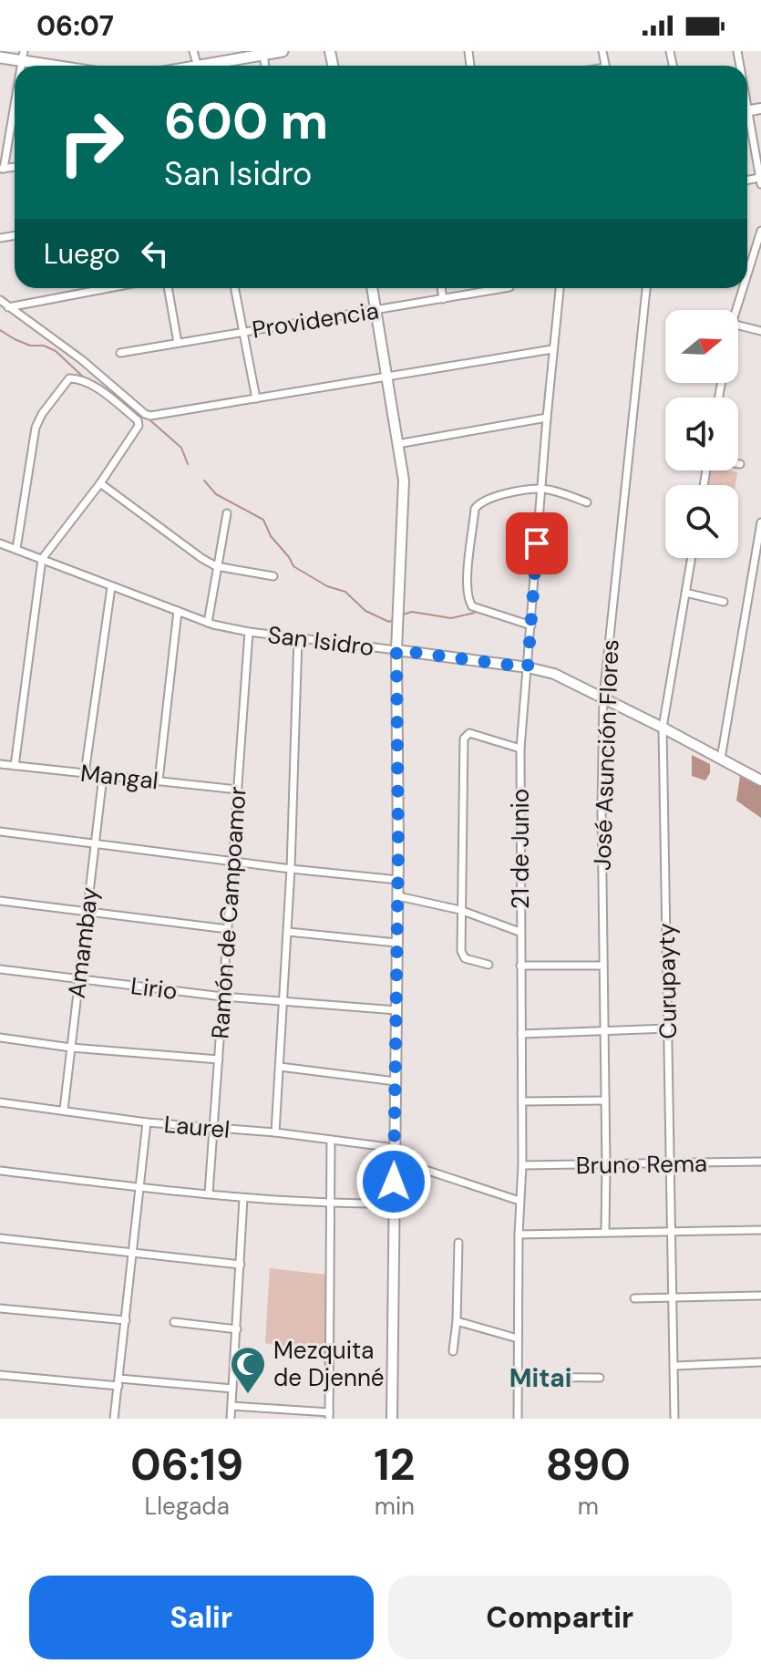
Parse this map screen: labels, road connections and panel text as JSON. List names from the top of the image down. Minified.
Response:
{"streets":{"street":["Providencia","San Isidro","José Asunción Flores","Mangal","21 de Junio","Ramón de Campoamor","Amambay","Curupayty","Lirio","Laurel","Bruno Rema"]},"crossings":[["San Isidro","José Asunción Flores"],["San Isidro","21 de Junio"],["San Isidro","Ramón de Campoamor"],["San Isidro","Curupayty"],["José Asunción Flores","Bruno Rema"],["Mangal","Ramón de Campoamor"],["Mangal","Amambay"],["21 de Junio","Bruno Rema"],["Ramón de Campoamor","Lirio"],["Ramón de Campoamor","Laurel"],["Amambay","Lirio"],["Amambay","Laurel"],["Curupayty","Bruno Rema"]],"districts":["Mitai"],"places":{"mosque":["Mezquita de Djenné"]},"north":"right","page":{"status":"06:07","turn":["600 m","San Isidro"],"then":"Luego","eta":["06:19","Llegada","12","min","890","m"],"buttons":["Salir","Compartir"]}}
